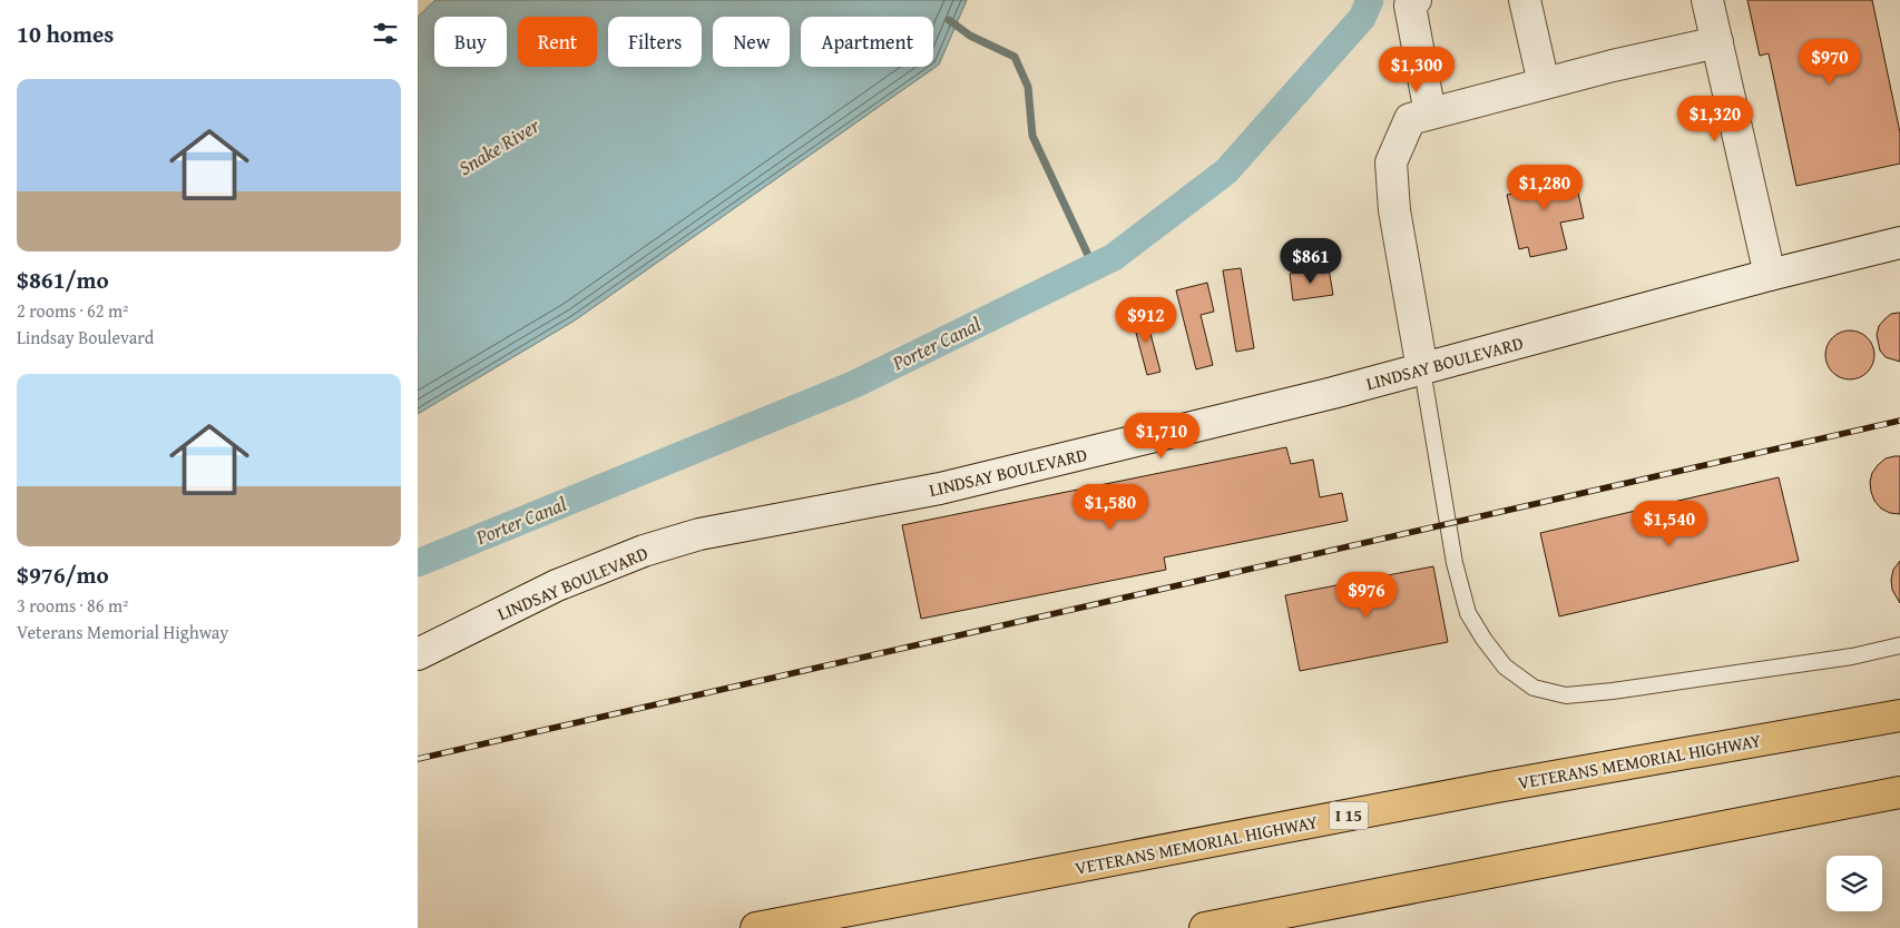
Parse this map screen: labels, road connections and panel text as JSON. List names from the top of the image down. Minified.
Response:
{"streets":{"highway":["VETERANS MEMORIAL HIGHWAY","I 15"],"street":["LINDSAY BOULEVARD"]},"water":["Snake River","Porter Canal"],"page":{"heading":"10 homes","chip":["Buy","Rent","Filters","New","Apartment"],"price":["$970","$1,300","$1,320","$1,280","$861","$912","$1,710","$1,580","$1,540","$976"],"list":[{"name":"$861/mo","note":"2 rooms · 62 m² · Lindsay Boulevard"},{"name":"$976/mo","note":"3 rooms · 86 m² · Veterans Memorial Highway"}]}}
